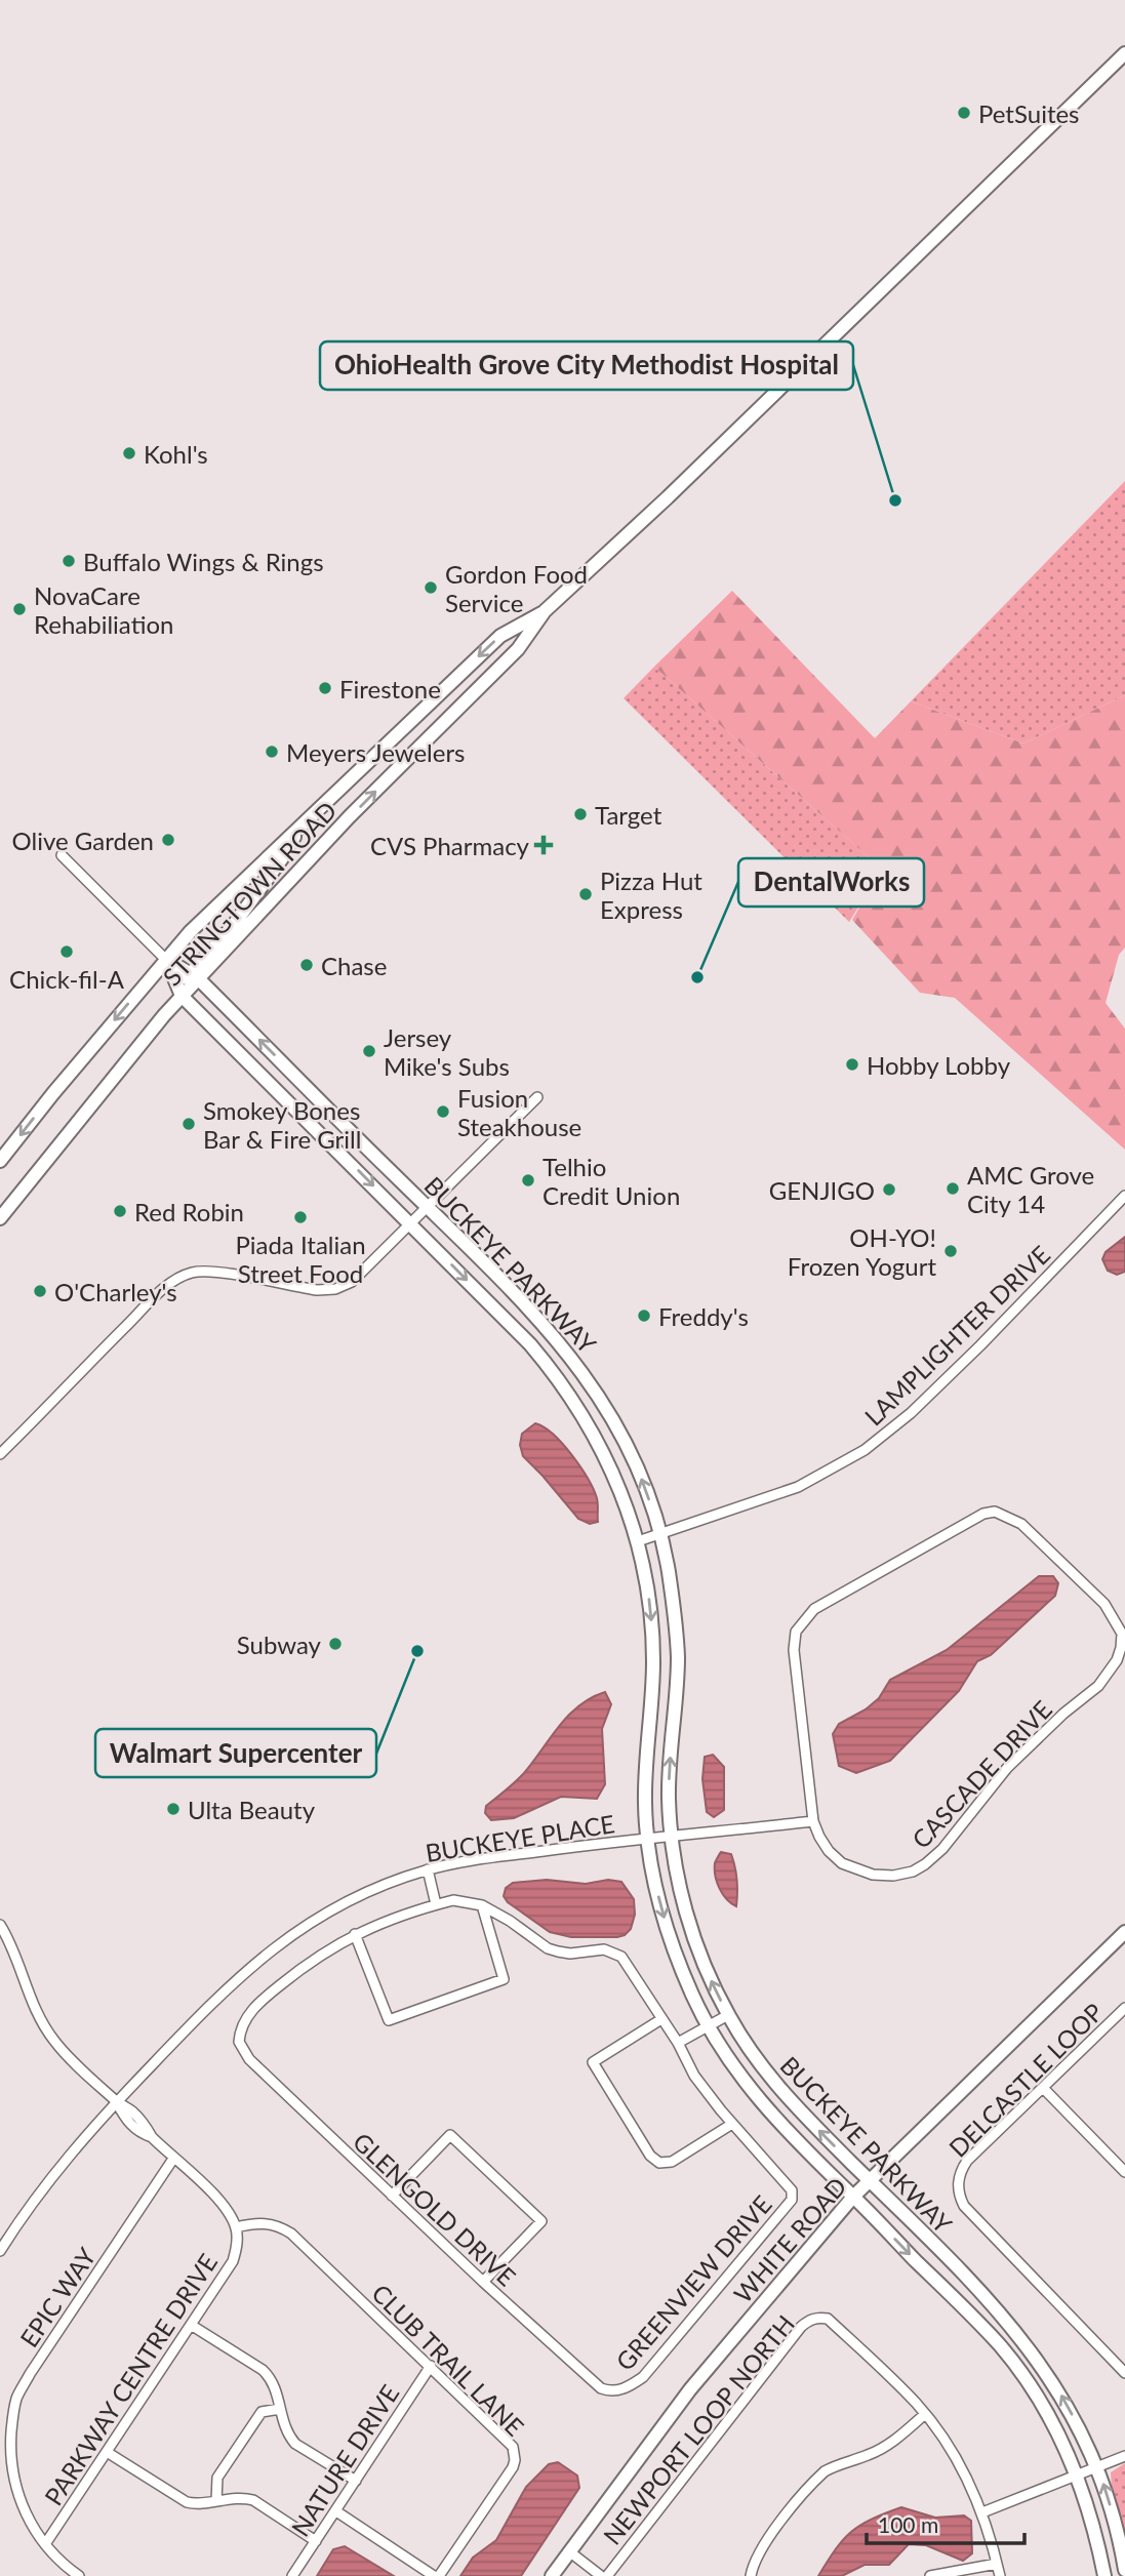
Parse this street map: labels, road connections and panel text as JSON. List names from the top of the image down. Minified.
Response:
{"streets":{"street":["STRINGTOWN ROAD","BUCKEYE PARKWAY","LAMPLIGHTER DRIVE","CASCADE DRIVE","BUCKEYE PLACE","DELCASTLE LOOP","GLENGOLD DRIVE","WHITE ROAD","GREENVIEW DRIVE","EPIC WAY","CLUB TRAIL LANE","PARKWAY CENTRE DRIVE","NEWPORT LOOP NORTH","NATURE DRIVE"]},"crossings":[["STRINGTOWN ROAD","BUCKEYE PARKWAY"],["BUCKEYE PARKWAY","LAMPLIGHTER DRIVE"],["BUCKEYE PARKWAY","BUCKEYE PLACE"],["BUCKEYE PARKWAY","WHITE ROAD"],["CASCADE DRIVE","BUCKEYE PLACE"],["BUCKEYE PLACE","PARKWAY CENTRE DRIVE"],["GLENGOLD DRIVE","GREENVIEW DRIVE"],["EPIC WAY","PARKWAY CENTRE DRIVE"],["CLUB TRAIL LANE","PARKWAY CENTRE DRIVE"],["CLUB TRAIL LANE","NATURE DRIVE"]],"places":{"other":["PetSuites","Kohl's","OhioHealth Grove City Methodist Hospital","Buffalo Wings & Rings","Gordon Food Service","NovaCare Rehabiliation","Firestone","Meyers Jewelers","Target","Olive Garden","Pizza Hut Express","Chick-fil-A","Chase","DentalWorks","Jersey Mike's Subs","Hobby Lobby","Fusion Steakhouse","Smokey Bones Bar & Fire Grill","Telhio Credit Union","AMC Grove City 14","GENJIGO","Red Robin","Piada Italian Street Food","OH-YO! Frozen Yogurt","O'Charley's","Freddy's","Subway","Walmart Supercenter","Ulta Beauty"],"health":["CVS Pharmacy"]},"scale_bar":"100 m"}
